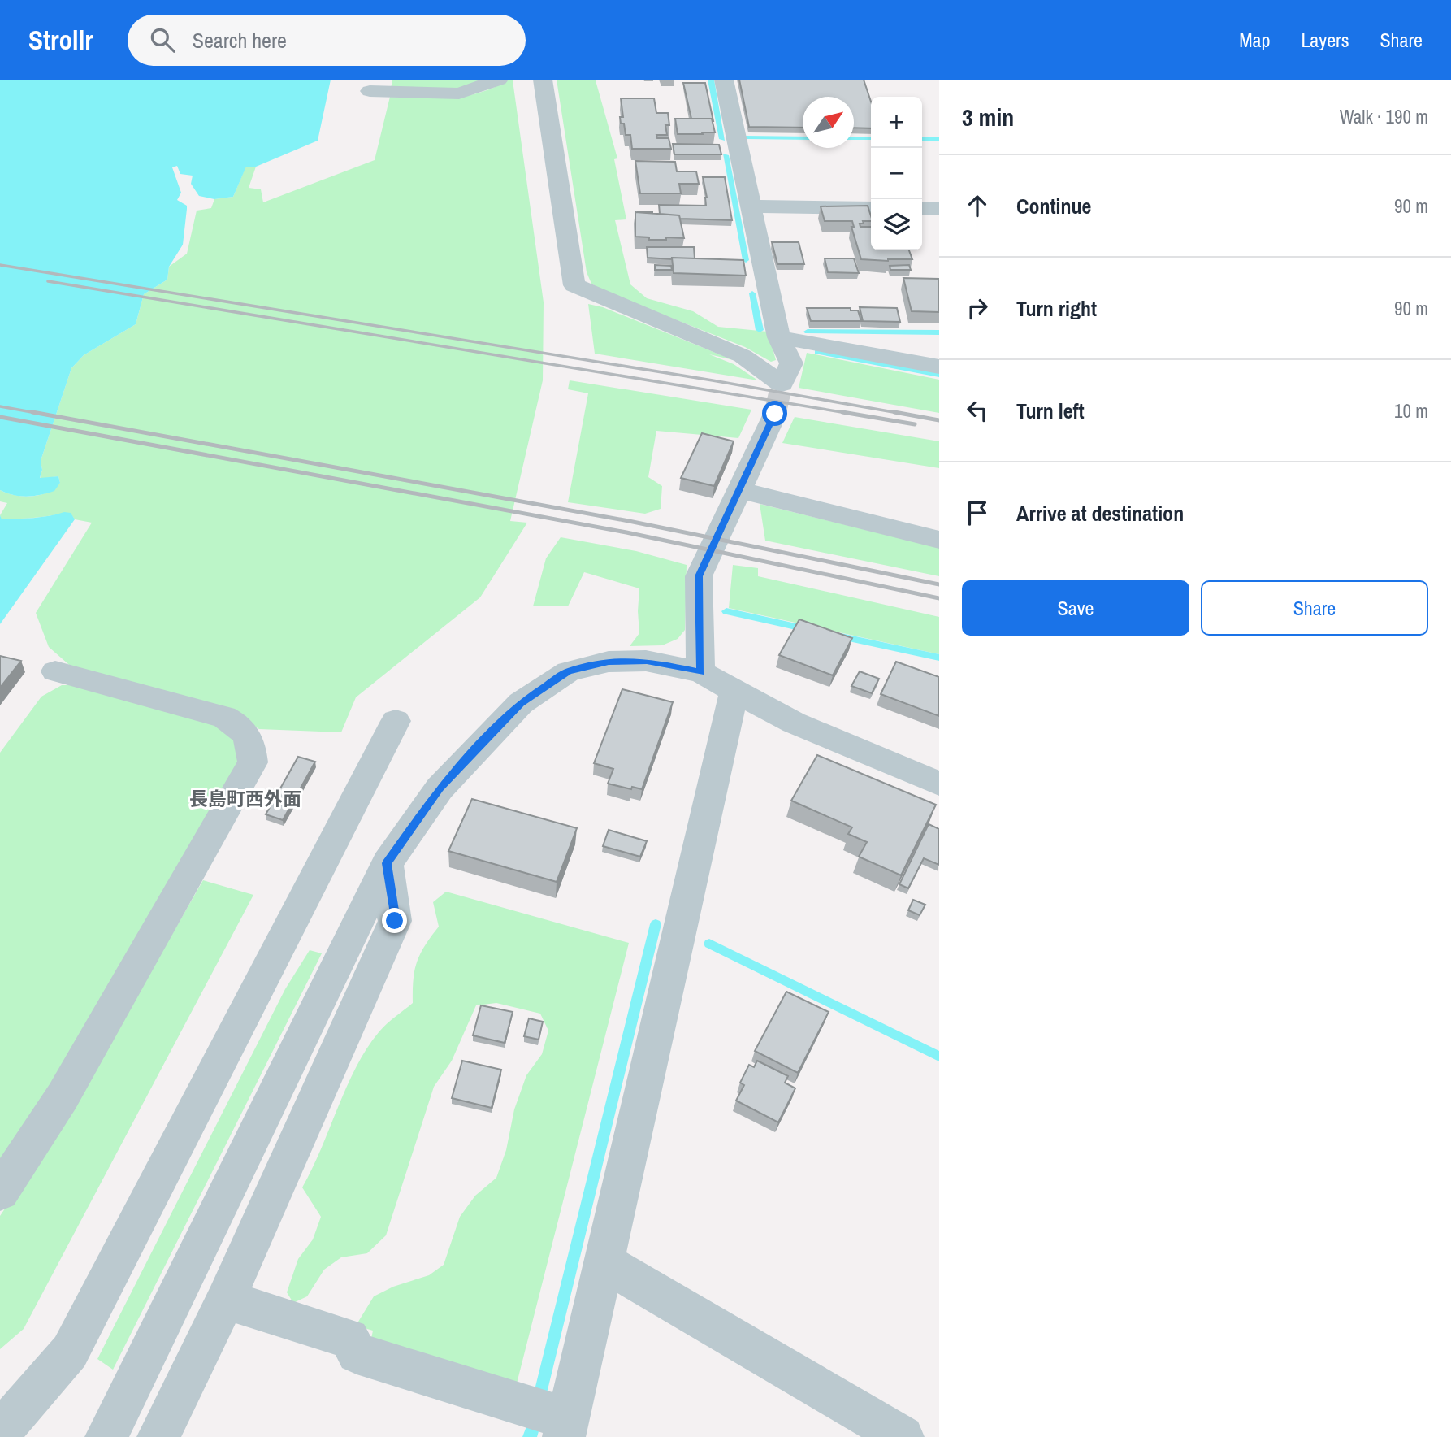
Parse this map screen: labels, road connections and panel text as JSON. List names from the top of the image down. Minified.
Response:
{"districts":["長島町西外面"],"north":"top right","page":{"header":"Strollr","search":"Search here","nav":["Map","Layers","Share"],"heading":["3 min","Walk · 190 m"],"map_buttons":["+","−"],"list":[["Continue","90 m"],["Turn right","90 m"],["Turn left","10 m"],"Arrive at destination"],"buttons":["Save","Share"]}}
